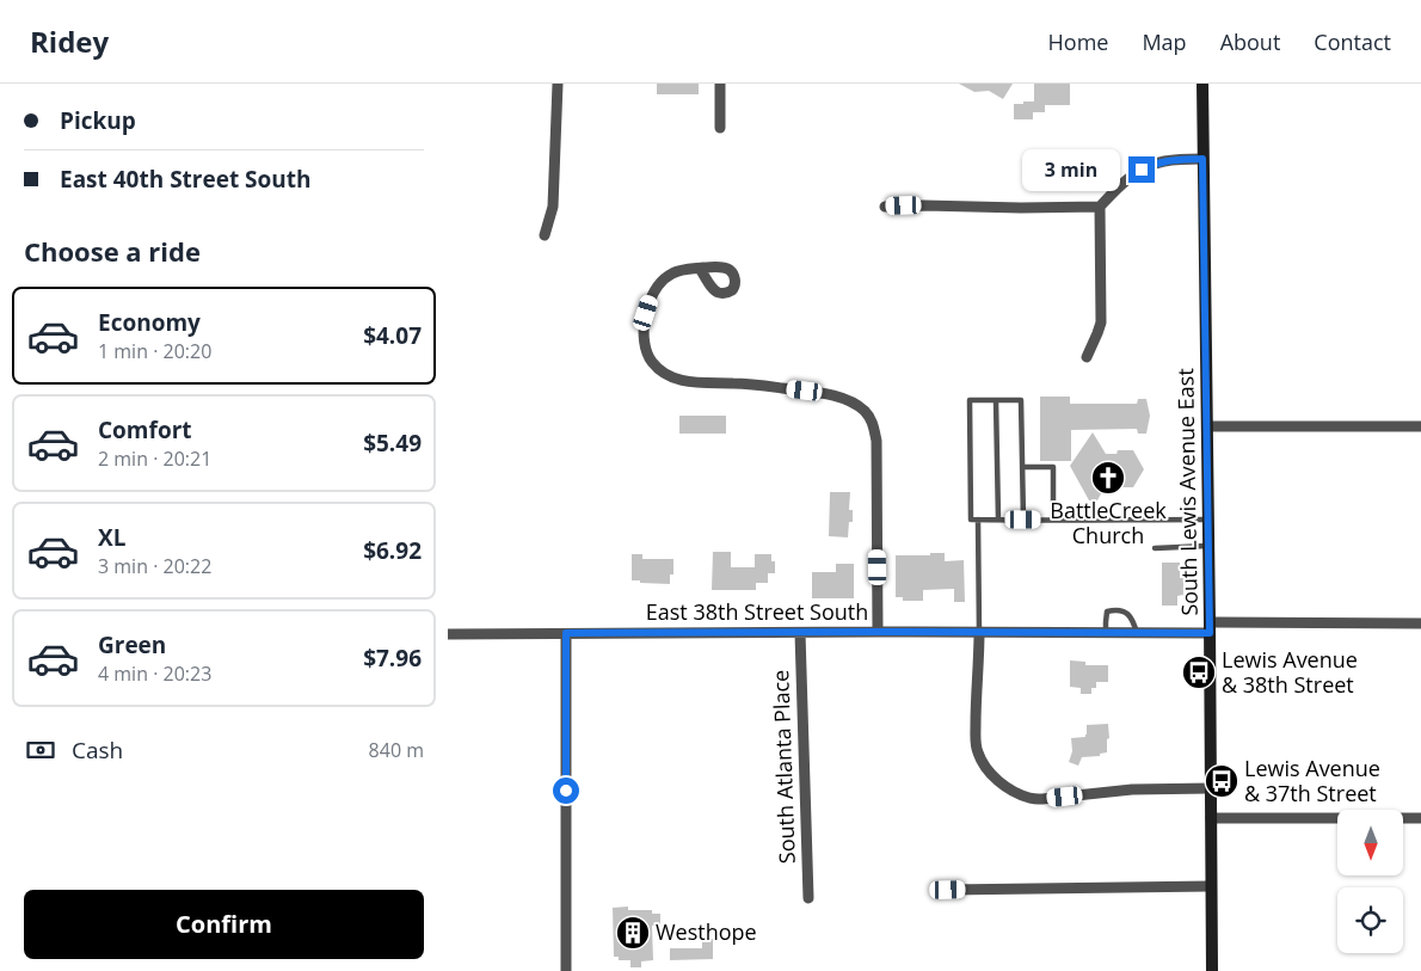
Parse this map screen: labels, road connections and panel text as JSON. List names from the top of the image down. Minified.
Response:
{"streets":{"main road":["South Lewis Avenue East"],"street":["East 38th Street South","South Atlanta Place"]},"crossings":[["South Lewis Avenue East","East 38th Street South"],["East 38th Street South","South Atlanta Place"]],"places":{"church":["BattleCreek Church"],"bus stop":["Lewis Avenue & 38th Street","Lewis Avenue & 37th Street"],"building":["Westhope"]},"north":"bottom","page":{"header":"Ridey","nav":["Home","Map","About","Contact"],"banner":["Pickup","East 40th Street South"],"bubble":"3 min","heading":"Choose a ride","list":[{"name":"Economy","note":"1 min · 20:20","value":"$4.07"},{"name":"Comfort","note":"2 min · 20:21","value":"$5.49"},{"name":"XL","note":"3 min · 20:22","value":"$6.92"},{"name":"Green","note":"4 min · 20:23","value":"$7.96"}],"pay":["Cash","840 m"],"buttons":"Confirm"}}
